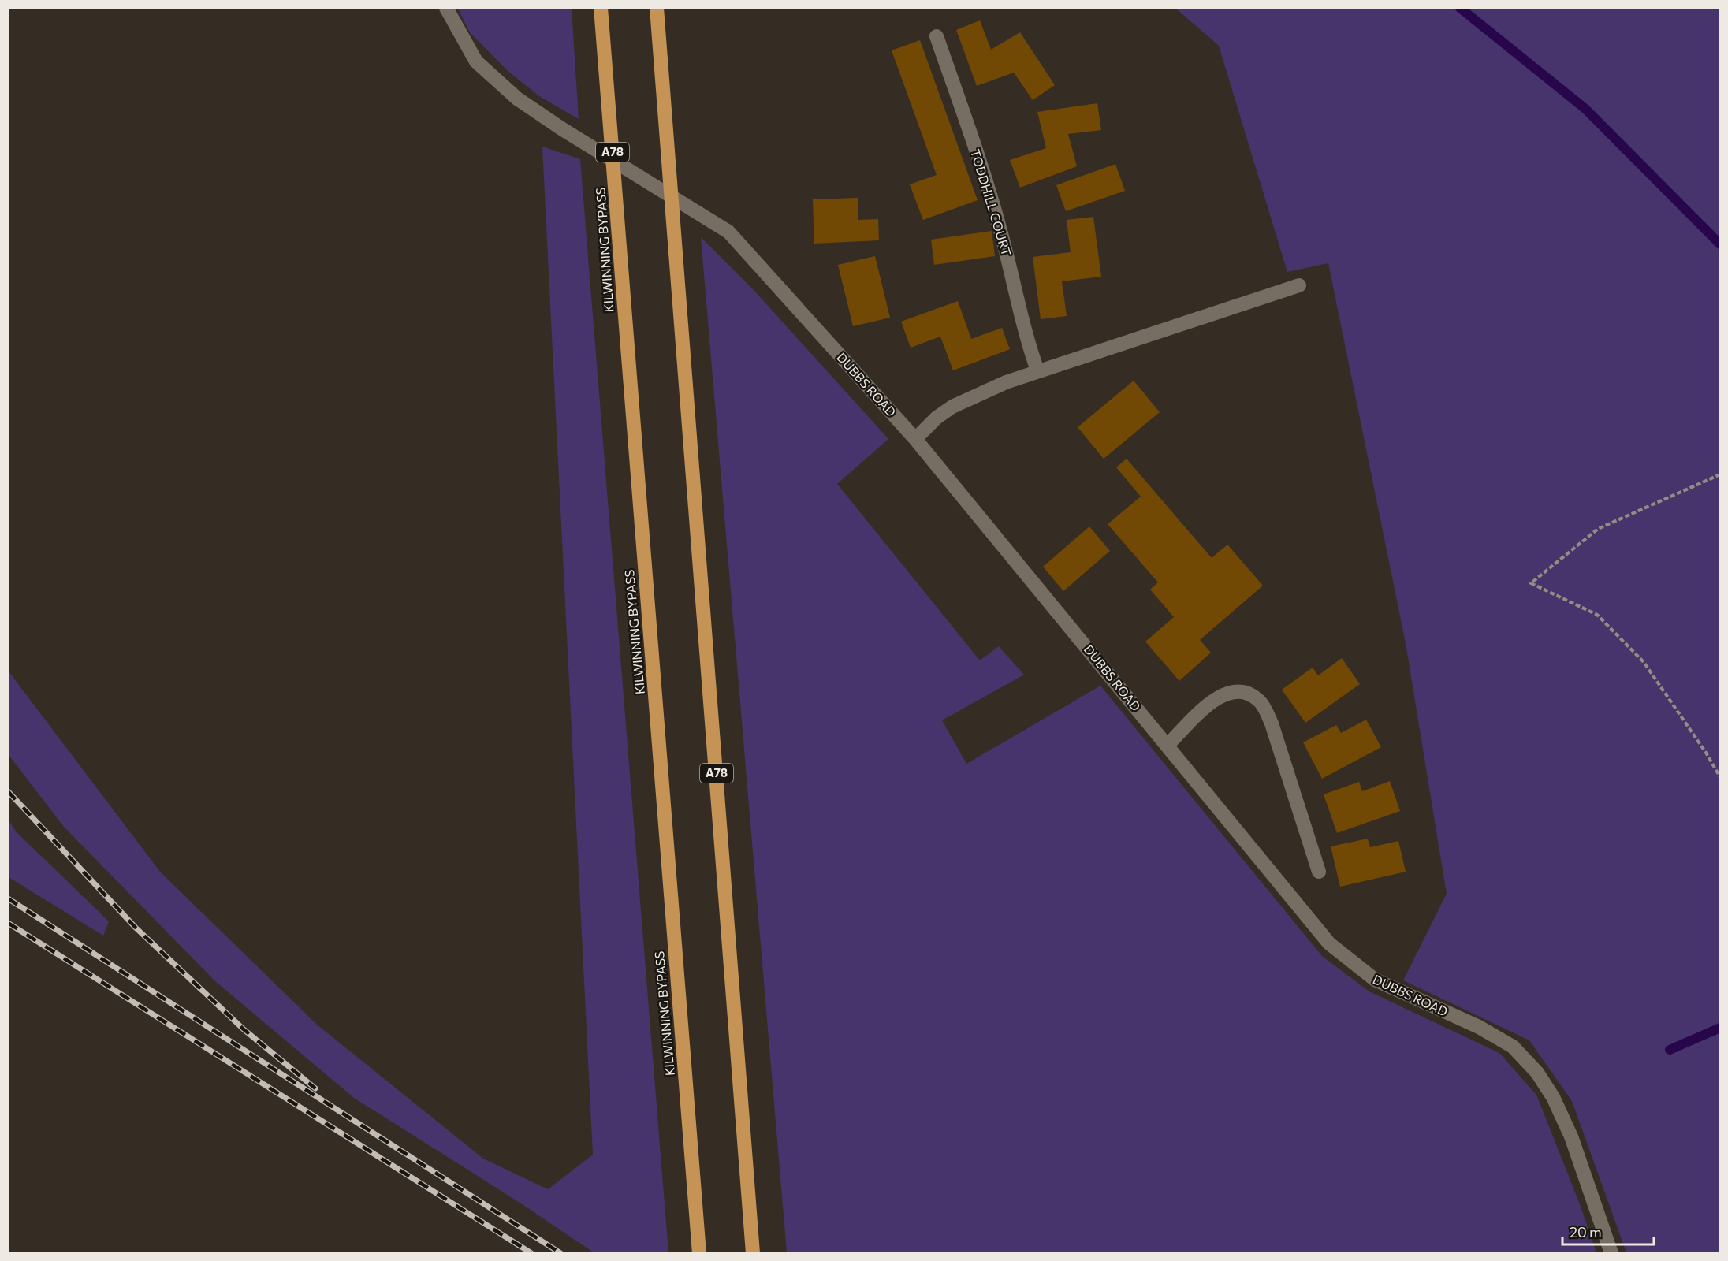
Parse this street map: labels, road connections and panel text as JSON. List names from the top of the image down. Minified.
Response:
{"streets":{"highway":["A78","KILWINNING BYPASS"],"street":["TODDHILL COURT","DUBBS ROAD"]},"scale_bar":"20 m"}
